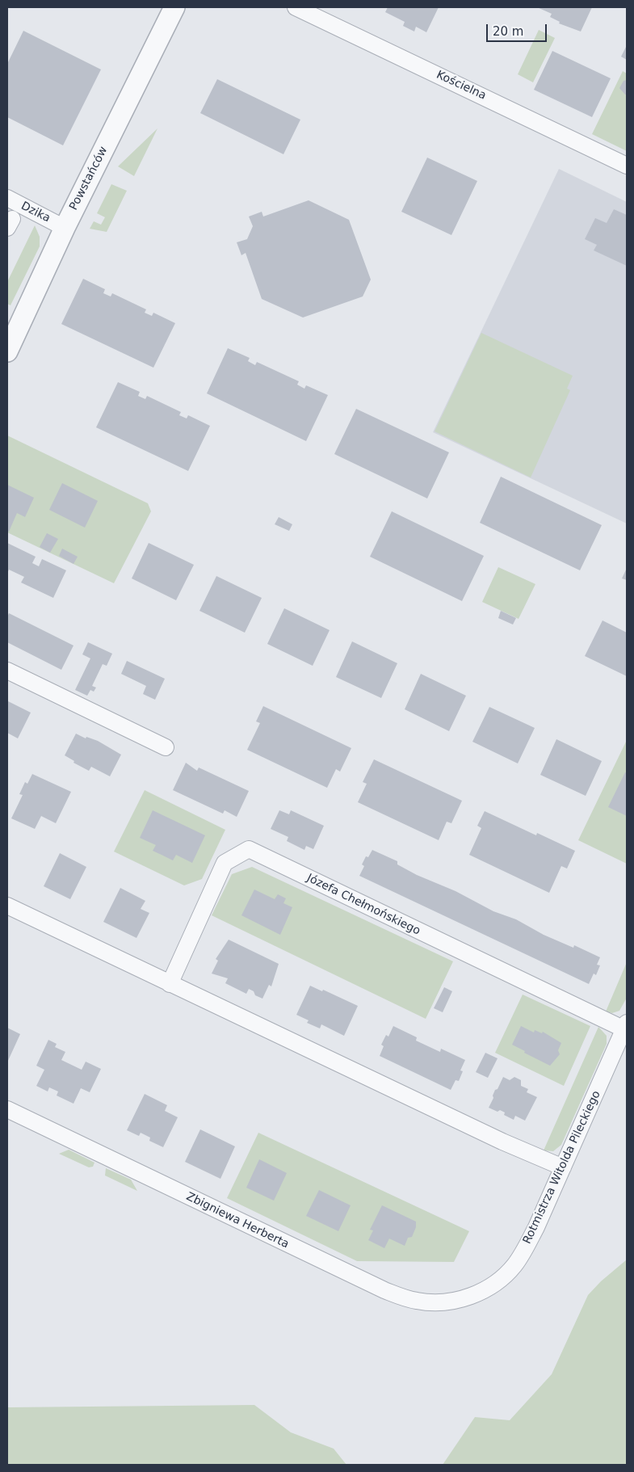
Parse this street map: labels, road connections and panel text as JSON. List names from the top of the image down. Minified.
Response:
{"streets":{"street":["Kościelna","Powstańców","Dzika","Józefa Chełmońskiego","Rotmistrza Witolda Pileckiego","Zbigniewa Herberta"]},"crossings":[["Powstańców","Dzika"],["Józefa Chełmońskiego","Rotmistrza Witolda Pileckiego"],["Rotmistrza Witolda Pileckiego","Zbigniewa Herberta"]],"scale_bar":"20 m"}
